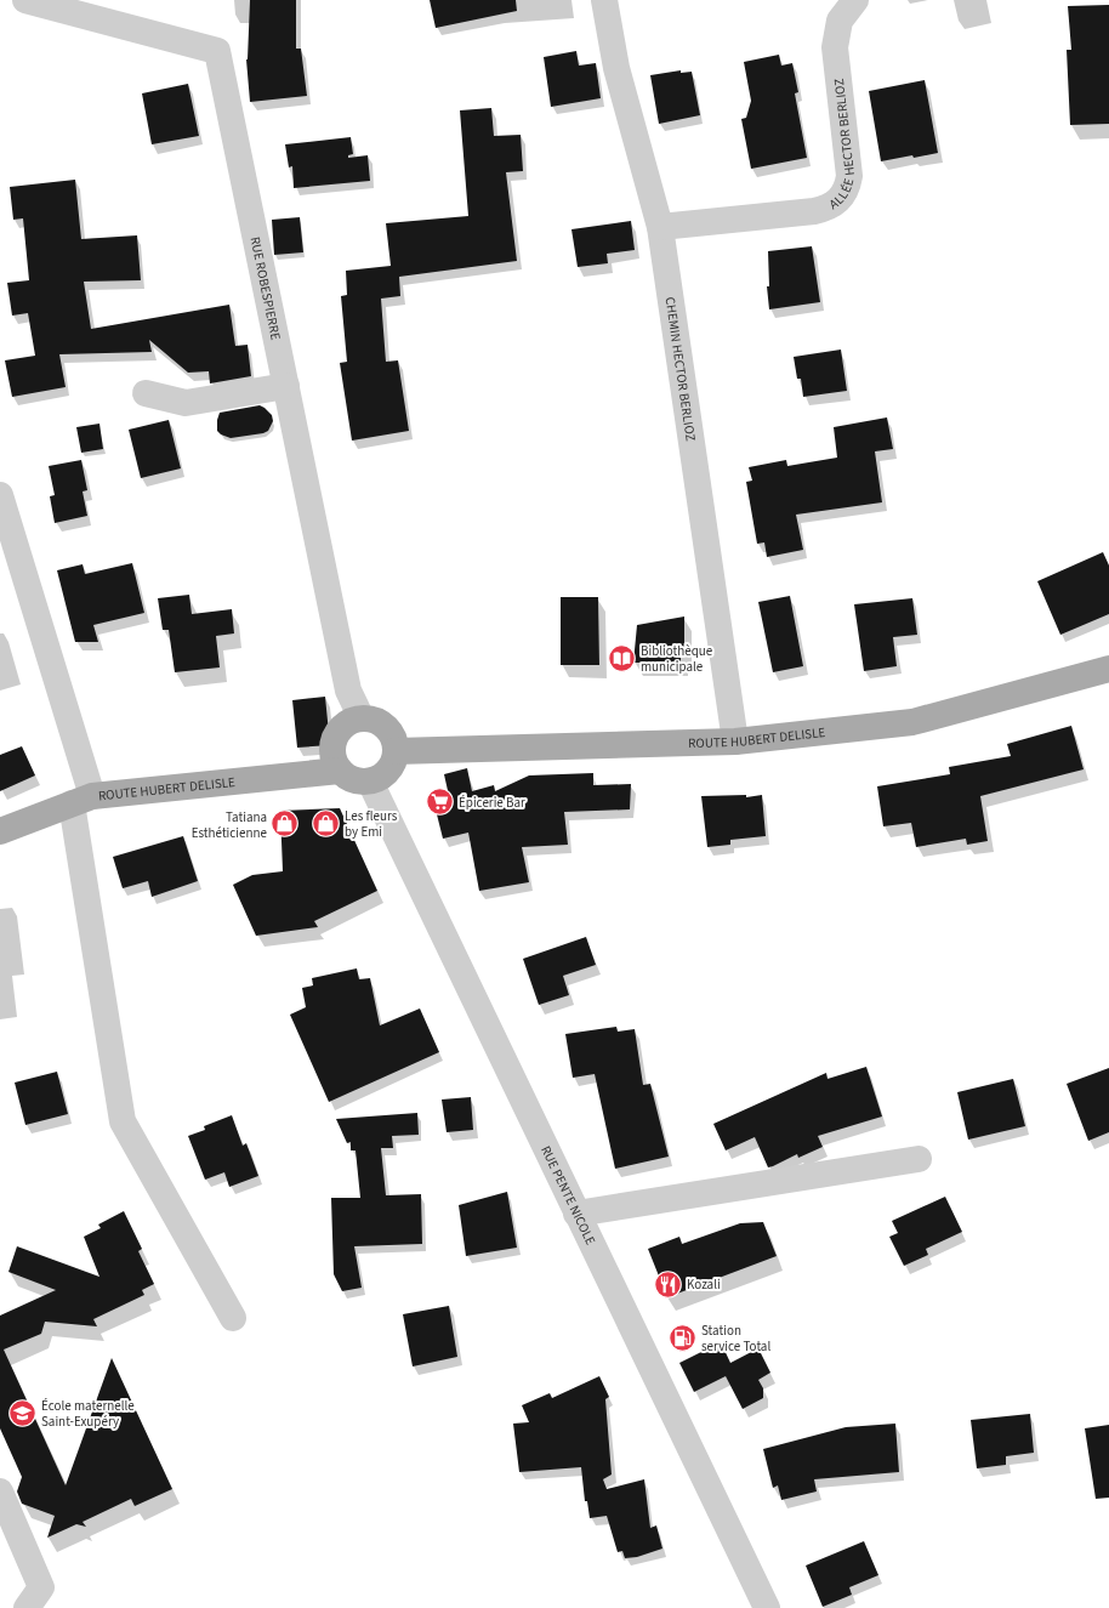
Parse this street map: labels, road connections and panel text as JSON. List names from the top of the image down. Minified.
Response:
{"streets":{"main road":["ROUTE HUBERT DELISLE"],"street":["ALLÉE HECTOR BERLIOZ","RUE ROBESPIERRE","CHEMIN HECTOR BERLIOZ","RUE PENTE NICOLE"]},"crossings":[["ALLÉE HECTOR BERLIOZ","CHEMIN HECTOR BERLIOZ"],["RUE ROBESPIERRE","ROUTE HUBERT DELISLE"],["RUE ROBESPIERRE","RUE PENTE NICOLE"],["CHEMIN HECTOR BERLIOZ","ROUTE HUBERT DELISLE"],["ROUTE HUBERT DELISLE","RUE PENTE NICOLE"]],"places":{"library":["Bibliothèque municipale"],"supermarket":["Épicerie Bar"],"shop":["Les fleurs by Emi","Tatiana Esthéticienne"],"restaurant":["Kozali"],"fuel station":["Station service Total"],"school or university":["École maternelle Saint-Exupéry"]}}
